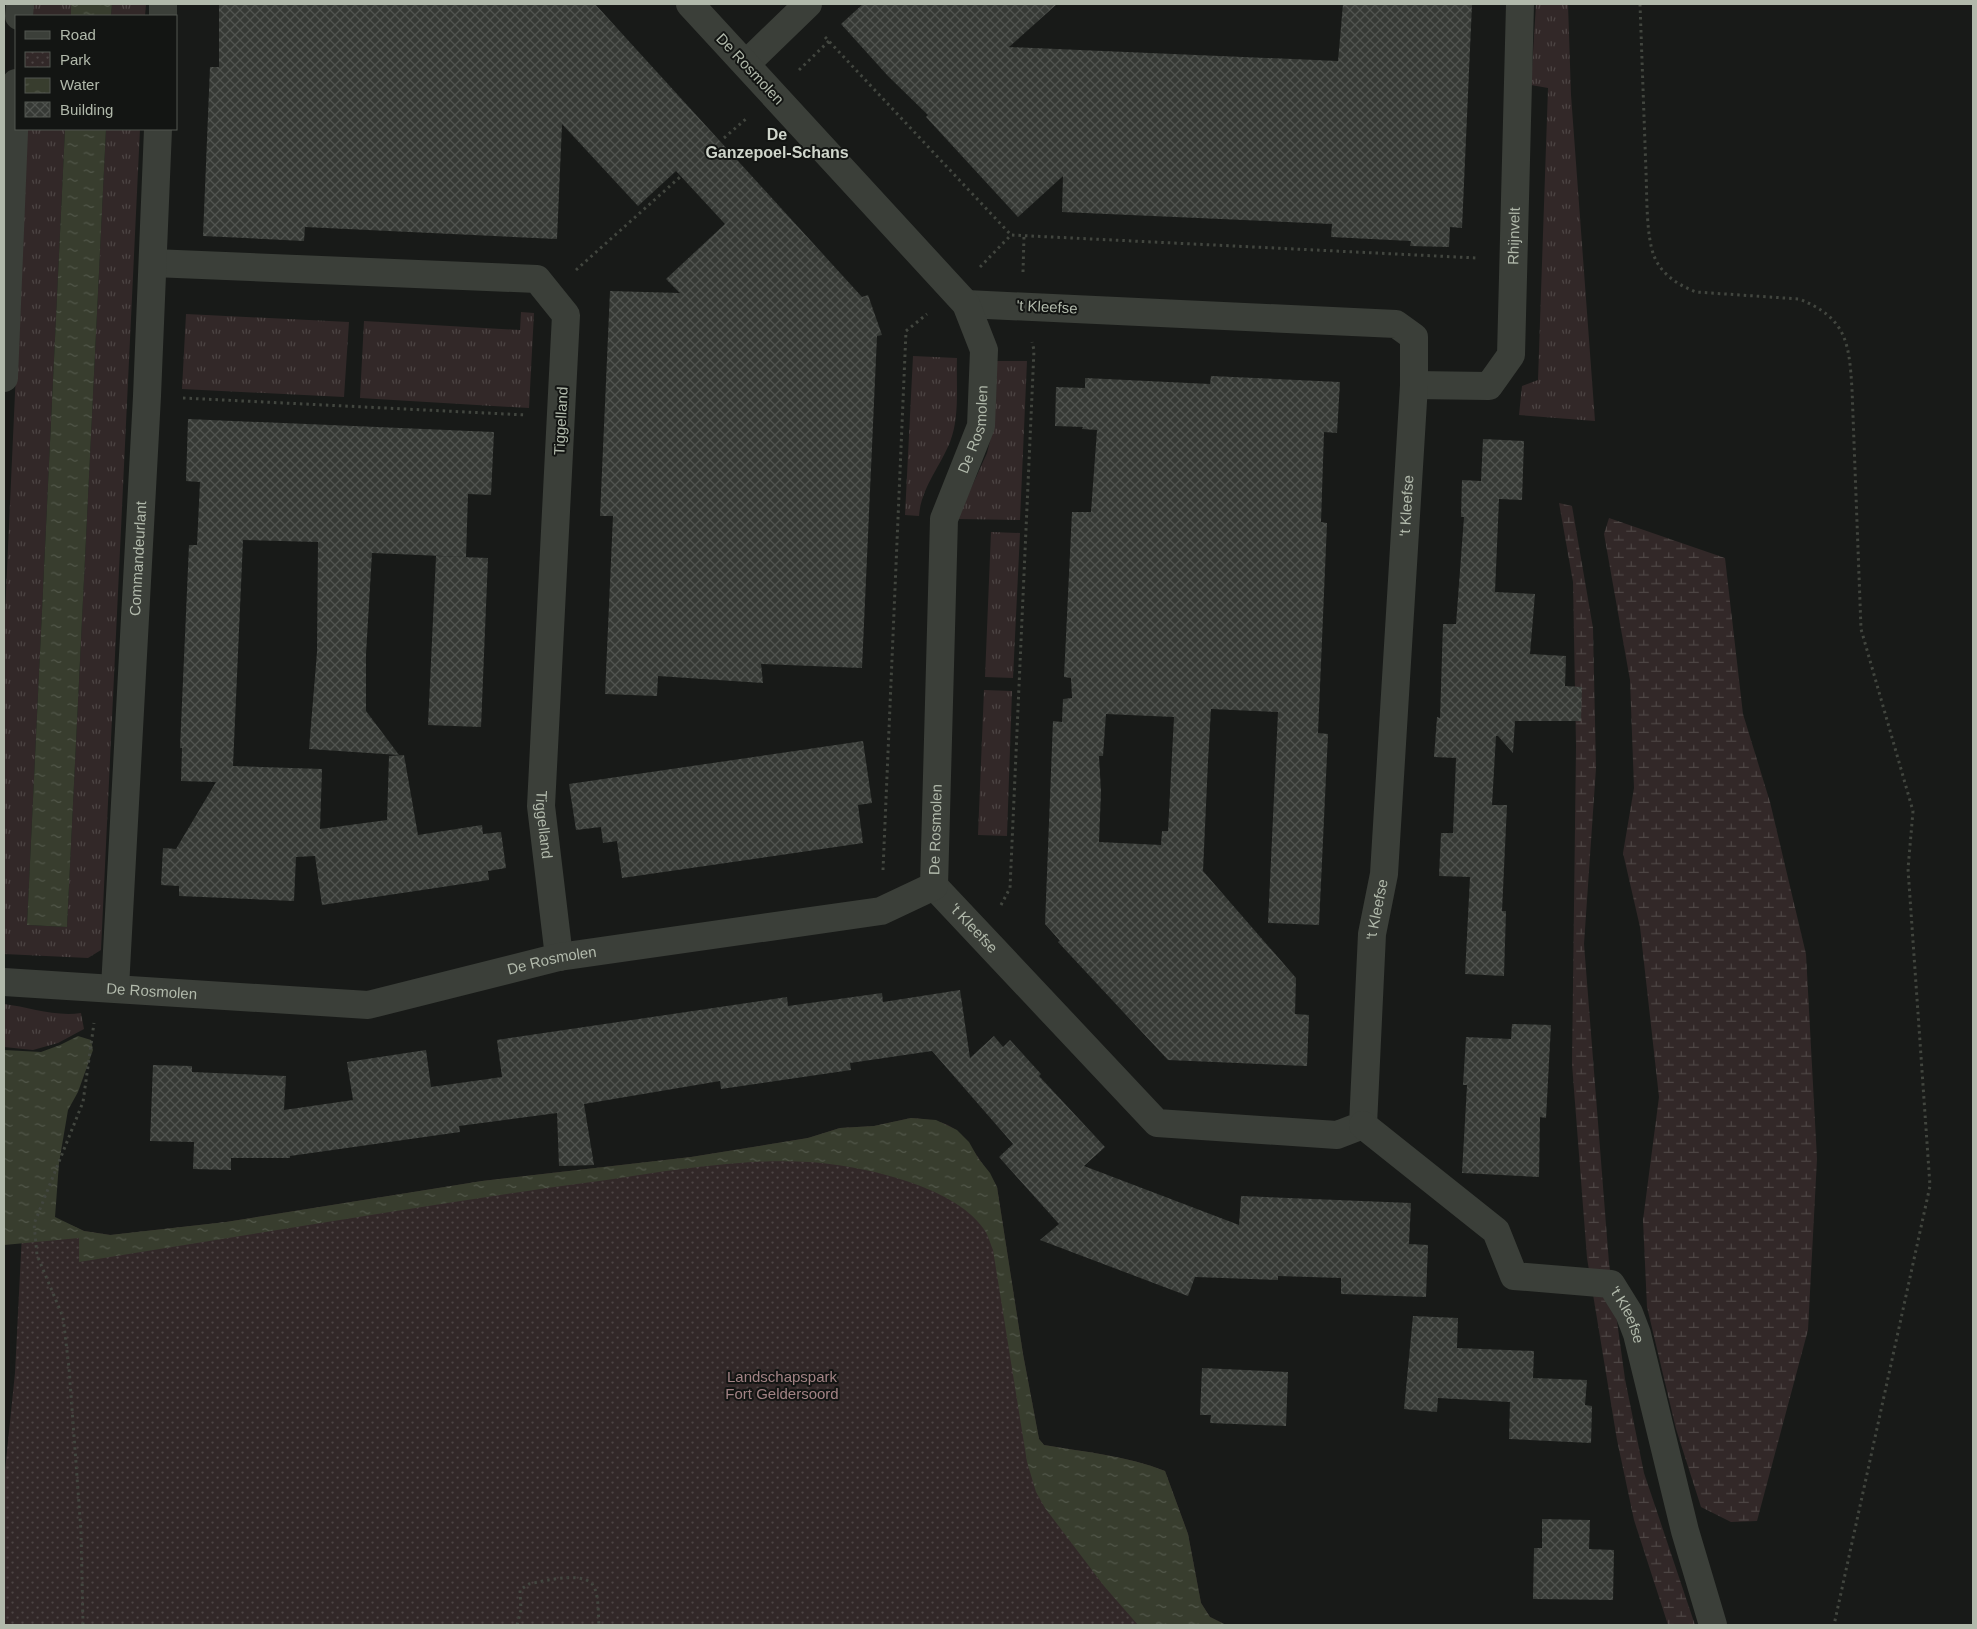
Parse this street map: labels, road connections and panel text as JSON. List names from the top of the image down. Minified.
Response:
{"streets":{"street":["De Rosmolen","Rhijnvelt","'t Kleefse","Tiggelland","Commandeurlant"]},"crossings":[["De Rosmolen","'t Kleefse"],["De Rosmolen","Tiggelland"],["De Rosmolen","Commandeurlant"],["Rhijnvelt","'t Kleefse"],["Tiggelland","Commandeurlant"]],"districts":["De Ganzepoel-Schans"],"parks":["Landschapspark Fort Geldersoord"],"legend":["Road","Park","Water","Building"]}
